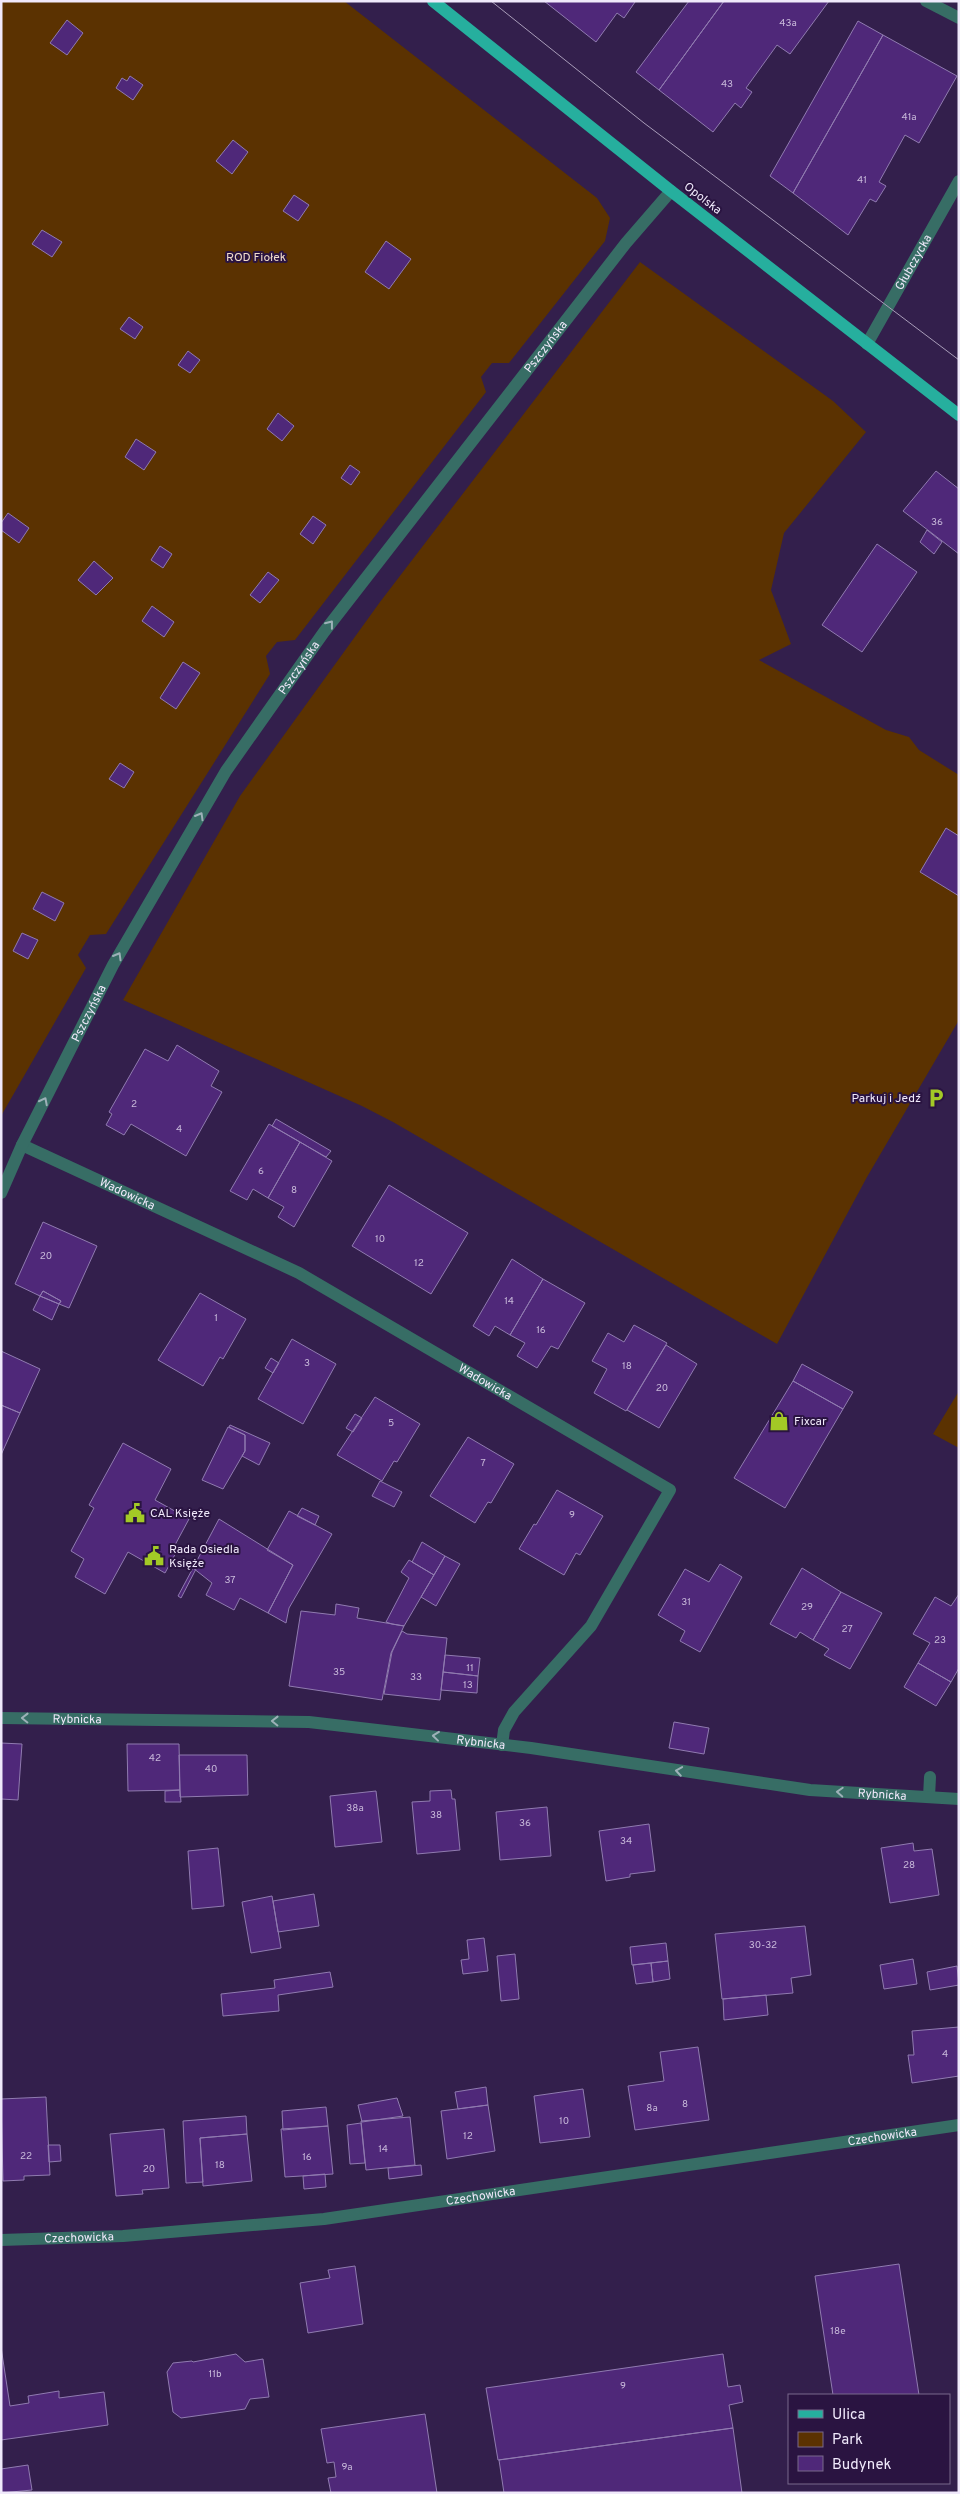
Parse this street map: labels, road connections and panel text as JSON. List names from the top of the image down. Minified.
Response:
{"streets":{"main road":["Opolska"],"street":["Głubczycka","Pszczyńska","Wadowicka","Rybnicka","Czechowicka"]},"crossings":[["Opolska","Głubczycka"],["Opolska","Pszczyńska"],["Pszczyńska","Wadowicka"],["Wadowicka","Rybnicka"]],"one_way":["Pszczyńska","Rybnicka"],"parks":["ROD Fiołek"],"places":{"parking":["Parkuj i Jedź"],"shop":["Fixcar"],"public building":["CAL Księże","Rada Osiedla Księże"]},"house_numbers":["43a","43","41a","41","36","2","4","6","8","10","20","12","14","1","16","3","18","20","5","7","9","37","31","29","27","23","11","35","33","13","42","40","38a","38","36","34","28","30-32","4","8","8a","10","12","14","22","16","18","20","18e","11b","9","9a"],"legend":["Ulica","Park","Budynek"]}
